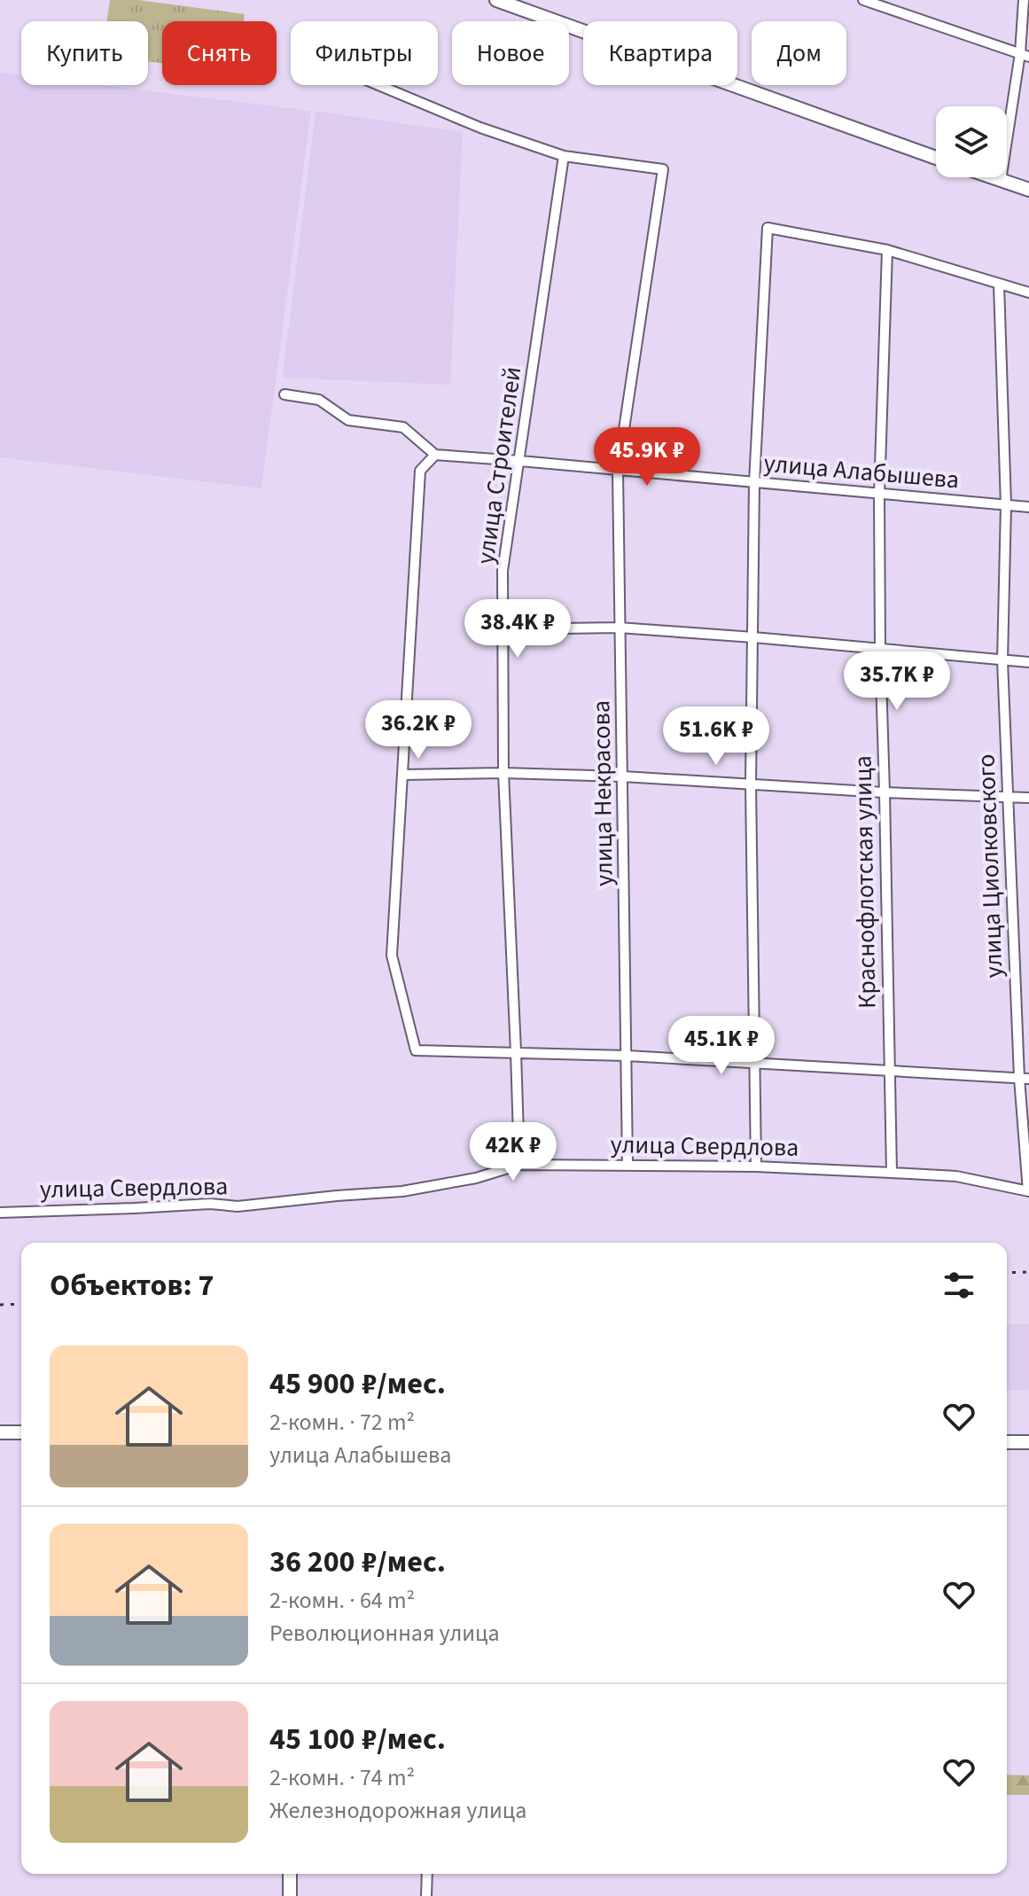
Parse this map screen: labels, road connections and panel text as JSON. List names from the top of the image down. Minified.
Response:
{"streets":{"street":["улица Строителей","улица Алабышева","улица Некрасова","улица Циолковского","Краснофлотская улица","улица Свердлова"]},"crossings":[["улица Строителей","улица Алабышева"],["улица Строителей","улица Некрасова"],["улица Строителей","улица Свердлова"],["улица Алабышева","улица Некрасова"],["улица Алабышева","улица Циолковского"],["улица Алабышева","Краснофлотская улица"],["улица Некрасова","улица Свердлова"],["улица Циолковского","улица Свердлова"],["Краснофлотская улица","улица Свердлова"]],"page":{"chip":["Купить","Снять","Фильтры","Новое","Квартира","Дом"],"price":["45.9K ₽","38.4K ₽","35.7K ₽","36.2K ₽","51.6K ₽","45.1K ₽","42K ₽"],"heading":"Объектов: 7","list":[{"name":"45 900 ₽/мес.","note":"2-комн. · 72 m² · улица Алабышева"},{"name":"36 200 ₽/мес.","note":"2-комн. · 64 m² · Революционная улица"},{"name":"45 100 ₽/мес.","note":"2-комн. · 74 m² · Железнодорожная улица"}]}}
